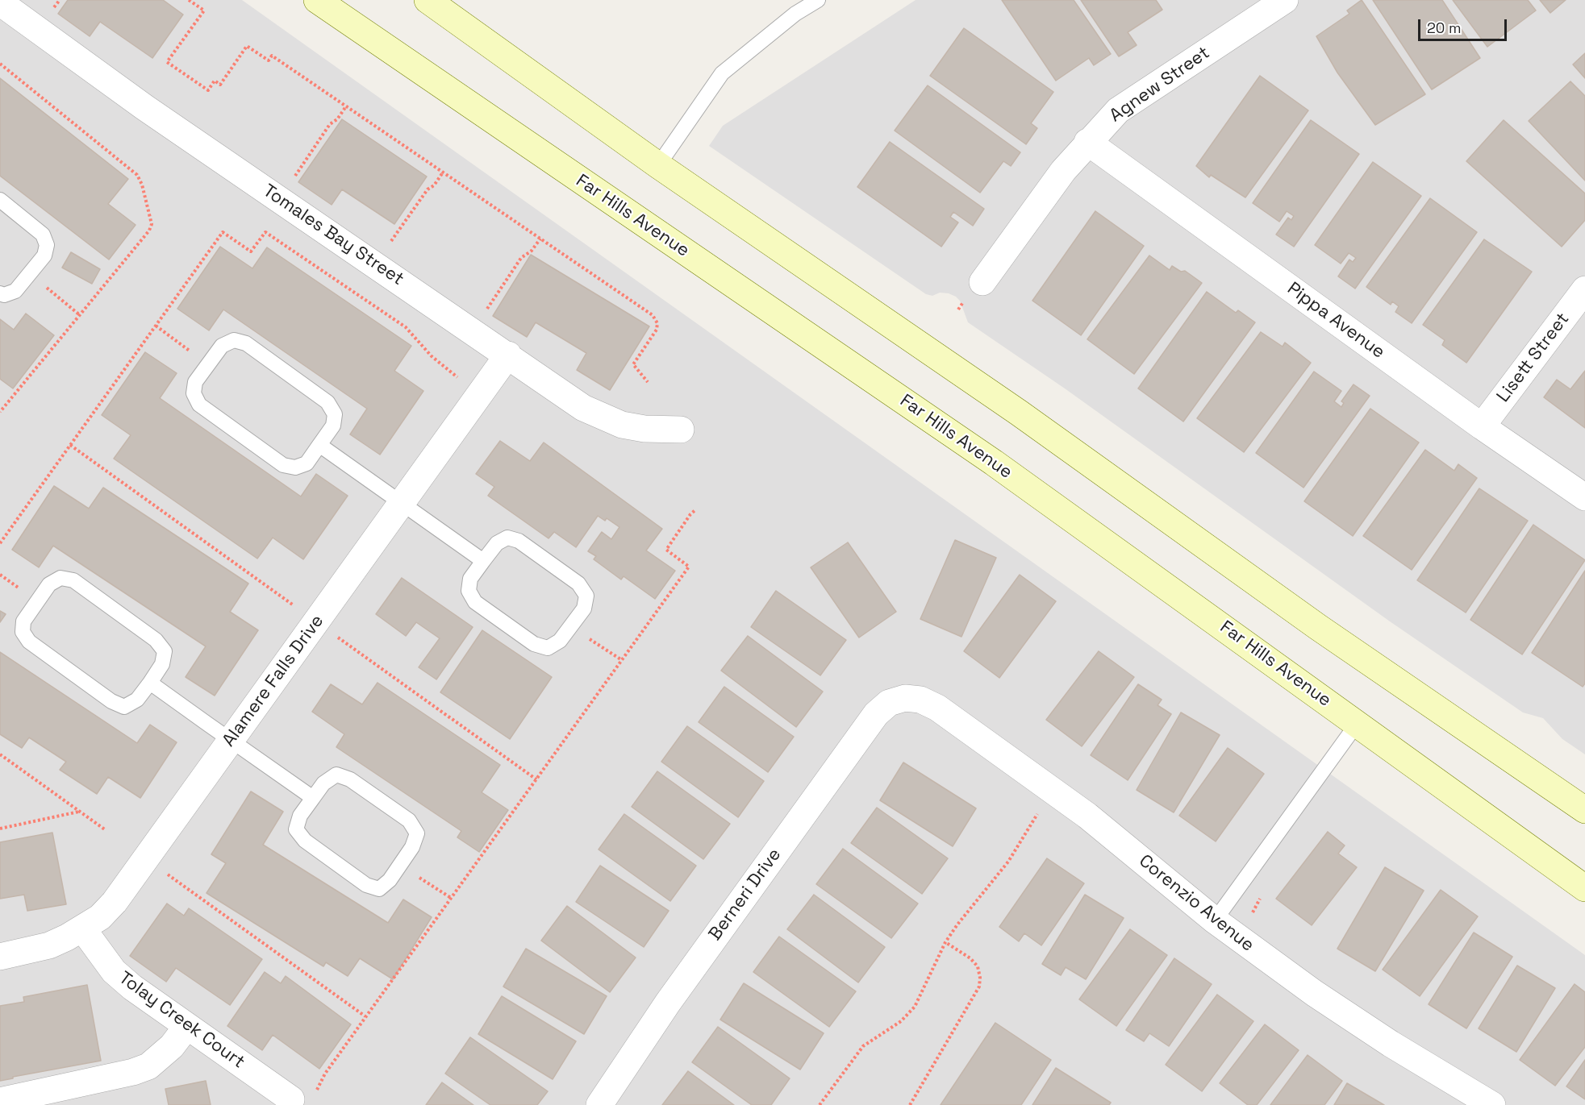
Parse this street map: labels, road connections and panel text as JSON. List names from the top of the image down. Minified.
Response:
{"streets":{"main road":["Far Hills Avenue"],"street":["Agnew Street","Tomales Bay Street","Pippa Avenue","Lisett Street","Alamere Falls Drive","Berneri Drive","Corenzio Avenue","Tolay Creek Court"]},"crossings":[["Agnew Street","Pippa Avenue"],["Tomales Bay Street","Alamere Falls Drive"],["Pippa Avenue","Lisett Street"],["Alamere Falls Drive","Tolay Creek Court"],["Berneri Drive","Corenzio Avenue"]],"scale_bar":"20 m"}
